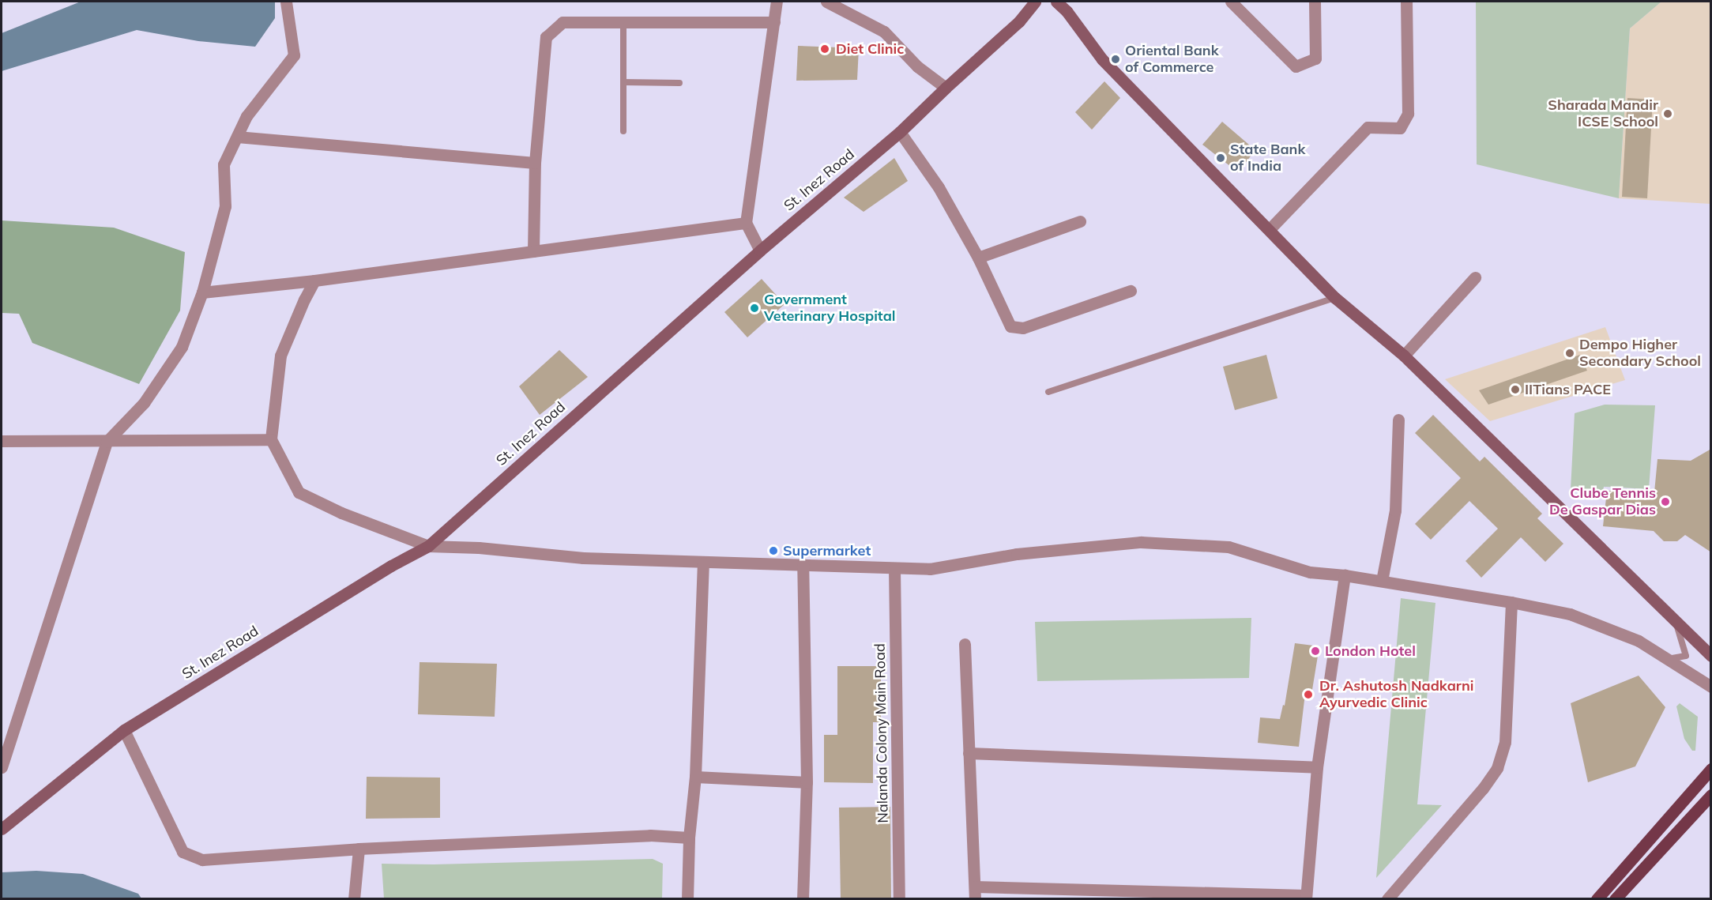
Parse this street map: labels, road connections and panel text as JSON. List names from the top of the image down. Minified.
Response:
{"streets":{"main road":["St. Inez Road"],"street":["Nalanda Colony Main Road"]},"places":["Diet Clinic","Oriental Bank of Commerce","Sharada Mandir ICSE School","State Bank of India","Government Veterinary Hospital","Dempo Higher Secondary School","IITians PACE","Clube Tennis De Gaspar Dias","Supermarket","London Hotel","Dr. Ashutosh Nadkarni Ayurvedic Clinic"]}
